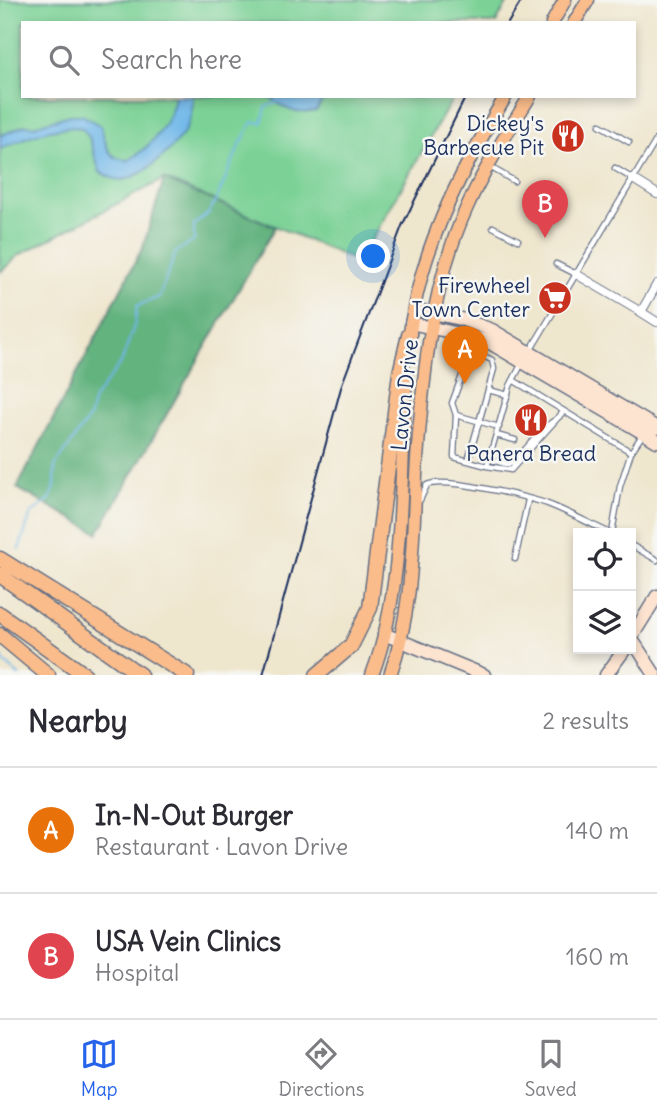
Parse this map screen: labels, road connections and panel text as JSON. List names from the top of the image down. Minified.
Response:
{"streets":{"main road":["Lavon Drive"]},"places":{"restaurant":["Dickey's Barbecue Pit","Panera Bread"],"supermarket":["Firewheel Town Center"]},"page":{"search":"Search here","pins":["B","A"],"heading":["Nearby","2 results"],"list":[{"mark":"A","name":"In-N-Out Burger","note":"Restaurant · Lavon Drive","value":"140 m"},{"mark":"B","name":"USA Vein Clinics","note":"Hospital","value":"160 m"}],"nav":["Map","Directions","Saved"]}}
